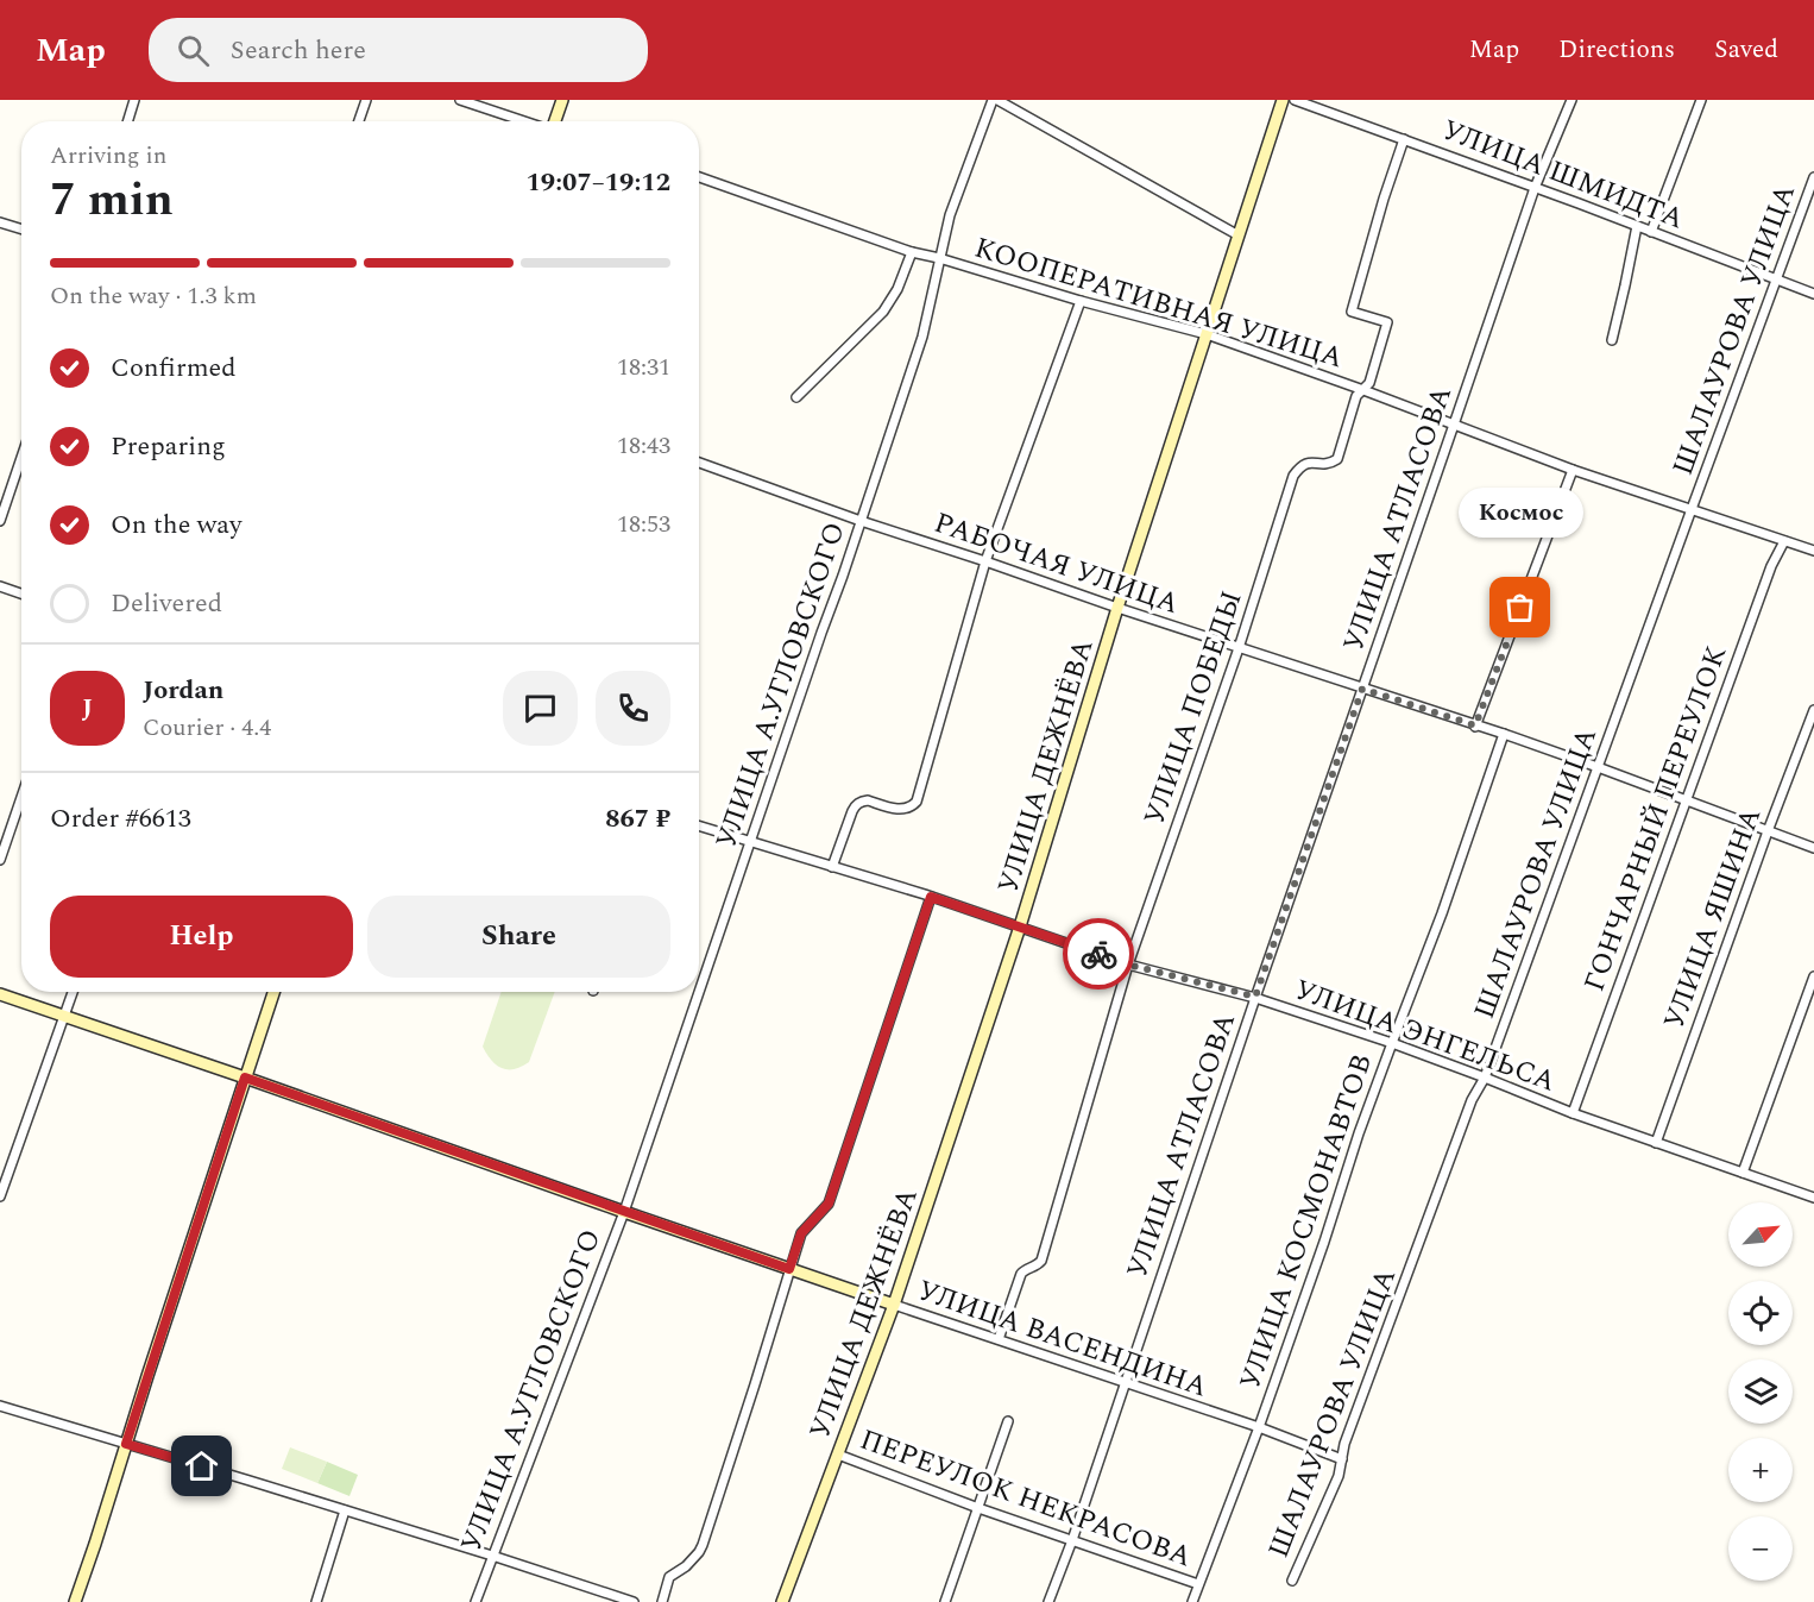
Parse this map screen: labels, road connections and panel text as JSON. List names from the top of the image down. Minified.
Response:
{"streets":{"main road":["УЛИЦА ДЕЖНЁВА","УЛИЦА ВАСЕНДИНА"],"street":["УЛИЦА ШМИДТА","КООПЕРАТИВНАЯ УЛИЦА","ШАЛАУРОВА УЛИЦА","УЛИЦА АТЛАСОВА","РАБОЧАЯ УЛИЦА","УЛИЦА А.УГЛОВСКОГО","УЛИЦА ПОБЕДЫ","ГОНЧАРНЫЙ ПЕРЕУЛОК","УЛИЦА ЯШИНА","УЛИЦА ЭНГЕЛЬСА","УЛИЦА КОСМОНАВТОВ","ПЕРЕУЛОК НЕКРАСОВА"]},"crossings":[["УЛИЦА ШМИДТА","ШАЛАУРОВА УЛИЦА"],["УЛИЦА ШМИДТА","УЛИЦА АТЛАСОВА"],["УЛИЦА ШМИДТА","УЛИЦА ПОБЕДЫ"],["КООПЕРАТИВНАЯ УЛИЦА","ШАЛАУРОВА УЛИЦА"],["КООПЕРАТИВНАЯ УЛИЦА","УЛИЦА АТЛАСОВА"],["КООПЕРАТИВНАЯ УЛИЦА","УЛИЦА А.УГЛОВСКОГО"],["КООПЕРАТИВНАЯ УЛИЦА","УЛИЦА ПОБЕДЫ"],["КООПЕРАТИВНАЯ УЛИЦА","УЛИЦА ДЕЖНЁВА"],["КООПЕРАТИВНАЯ УЛИЦА","ГОНЧАРНЫЙ ПЕРЕУЛОК"],["ШАЛАУРОВА УЛИЦА","РАБОЧАЯ УЛИЦА"],["ШАЛАУРОВА УЛИЦА","УЛИЦА ЭНГЕЛЬСА"],["ШАЛАУРОВА УЛИЦА","УЛИЦА ВАСЕНДИНА"],["УЛИЦА АТЛАСОВА","РАБОЧАЯ УЛИЦА"],["УЛИЦА АТЛАСОВА","УЛИЦА ЭНГЕЛЬСА"],["УЛИЦА АТЛАСОВА","УЛИЦА ВАСЕНДИНА"],["УЛИЦА АТЛАСОВА","ПЕРЕУЛОК НЕКРАСОВА"],["РАБОЧАЯ УЛИЦА","УЛИЦА А.УГЛОВСКОГО"],["РАБОЧАЯ УЛИЦА","УЛИЦА ПОБЕДЫ"],["РАБОЧАЯ УЛИЦА","УЛИЦА ДЕЖНЁВА"],["РАБОЧАЯ УЛИЦА","ГОНЧАРНЫЙ ПЕРЕУЛОК"],["РАБОЧАЯ УЛИЦА","УЛИЦА ЯШИНА"],["РАБОЧАЯ УЛИЦА","УЛИЦА КОСМОНАВТОВ"],["УЛИЦА А.УГЛОВСКОГО","УЛИЦА ЭНГЕЛЬСА"],["УЛИЦА А.УГЛОВСКОГО","УЛИЦА ВАСЕНДИНА"],["УЛИЦА ПОБЕДЫ","УЛИЦА ЭНГЕЛЬСА"],["УЛИЦА ПОБЕДЫ","УЛИЦА ВАСЕНДИНА"],["УЛИЦА ДЕЖНЁВА","УЛИЦА ЭНГЕЛЬСА"],["УЛИЦА ДЕЖНЁВА","УЛИЦА ВАСЕНДИНА"],["УЛИЦА ДЕЖНЁВА","ПЕРЕУЛОК НЕКРАСОВА"],["ГОНЧАРНЫЙ ПЕРЕУЛОК","УЛИЦА ЭНГЕЛЬСА"],["УЛИЦА ЯШИНА","УЛИЦА ЭНГЕЛЬСА"],["УЛИЦА ЭНГЕЛЬСА","УЛИЦА КОСМОНАВТОВ"],["УЛИЦА КОСМОНАВТОВ","УЛИЦА ВАСЕНДИНА"],["УЛИЦА КОСМОНАВТОВ","ПЕРЕУЛОК НЕКРАСОВА"]],"places":["Космос"],"north":"top right","page":{"header":"Map","search":"Search here","nav":["Map","Directions","Saved"],"heading":["7 min","Arriving in","19:07–19:12"],"panel":["Jordan","Courier · 4.4","Order #6613","867 ₽"],"bar":"On the way · 1.3 km","list":[["Confirmed","18:31"],["Preparing","18:43"],["On the way","18:53"],"Delivered"],"bubble":"Космос","round":"J","buttons":["Help","Share"],"map_buttons":["+","−"]}}
